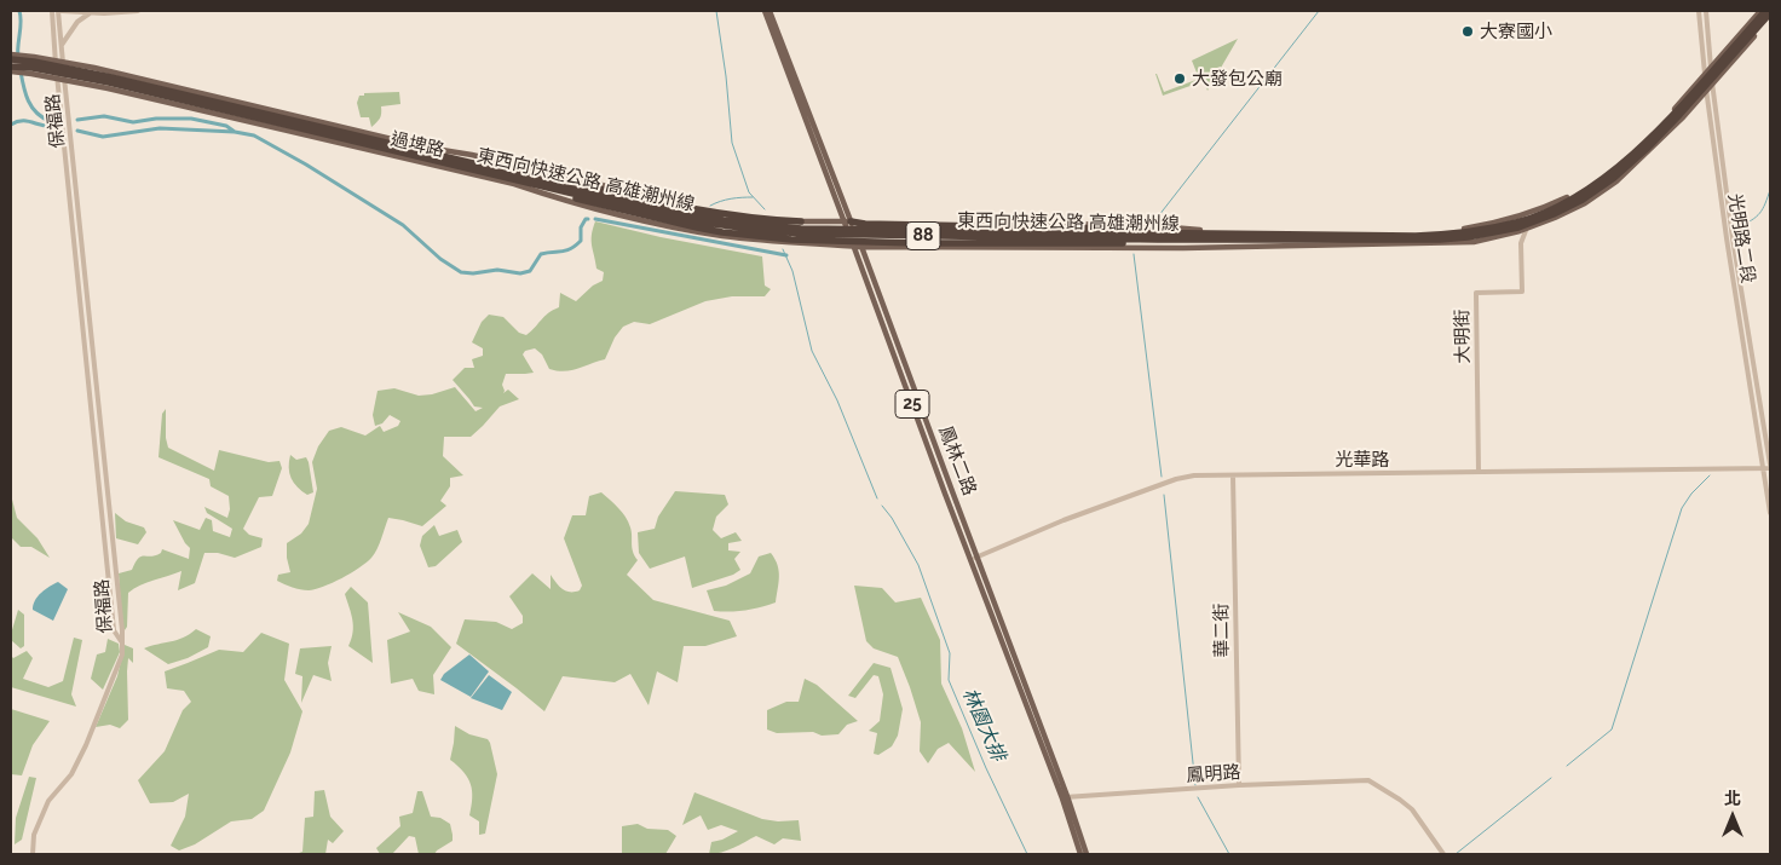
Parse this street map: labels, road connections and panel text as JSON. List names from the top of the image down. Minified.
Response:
{"streets":{"highway":["東西向快速公路 高雄潮州線","88"],"main road":["過埤路","25","鳳林二路"],"street":["保福路","光明路二段","大明街","光華路","華二街","鳳明路"]},"crossings":[["保福路","過埤路"],["過埤路","東西向快速公路 高雄潮州線"],["過埤路","光明路二段"],["過埤路","大明街"],["過埤路","鳳林二路"],["光明路二段","光華路"],["大明街","光華路"],["光華路","鳳林二路"],["光華路","華二街"],["鳳林二路","鳳明路"],["華二街","鳳明路"]],"water":["林園大排"],"places":["大寮國小","大發包公廟"],"north":"top"}
